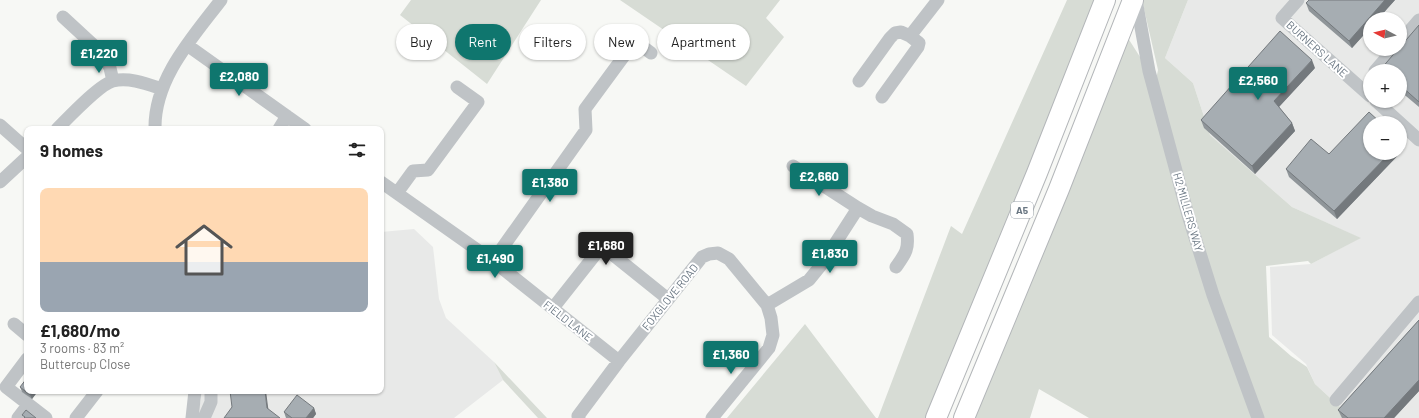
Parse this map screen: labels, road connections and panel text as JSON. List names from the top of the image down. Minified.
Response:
{"streets":{"highway":["A5"],"street":["BURNERS LANE","H2 MILLERS WAY","FOXGLOVE ROAD","FIELD LANE"]},"crossings":[["FOXGLOVE ROAD","FIELD LANE"]],"north":"left","page":{"map_buttons":["+","−"],"chip":["Buy","Rent","Filters","New","Apartment"],"price":["£1,220","£2,080","£2,560","£2,660","£1,380","£1,680","£1,830","£1,490","£1,360"],"heading":"9 homes","list":[{"name":"£1,680/mo","note":"3 rooms · 83 m² · Buttercup Close"}]}}
